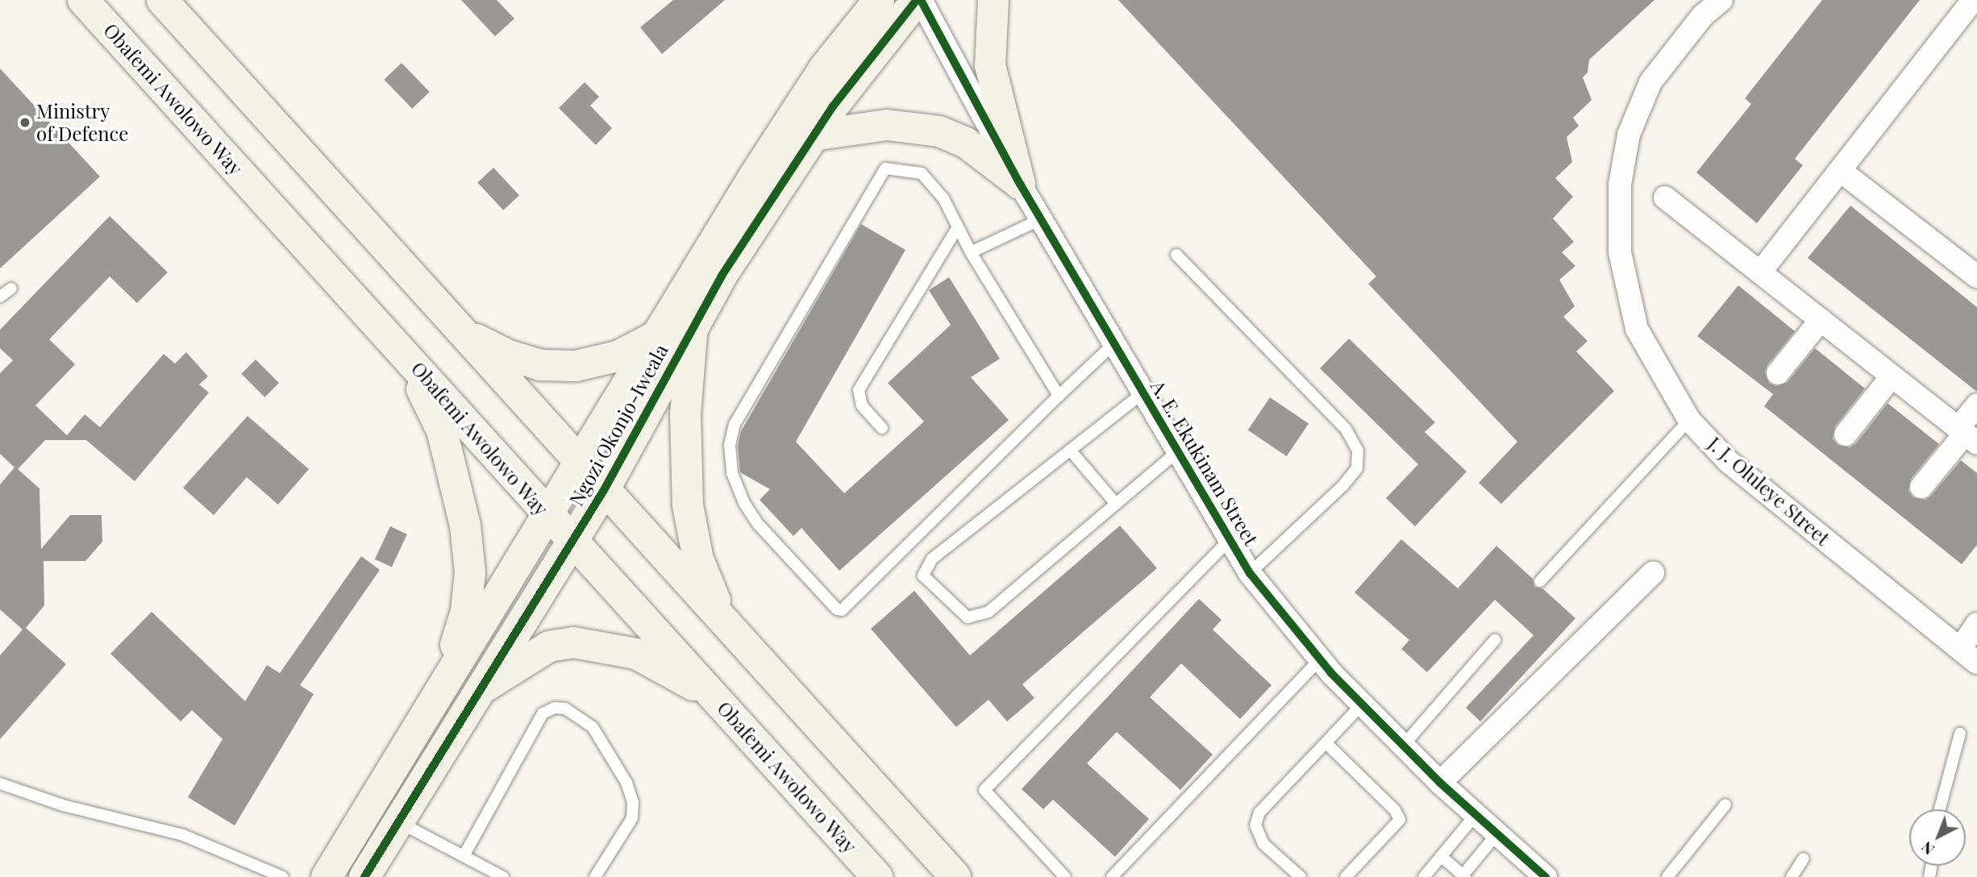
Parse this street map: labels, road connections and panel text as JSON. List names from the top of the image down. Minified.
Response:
{"streets":{"main road":["Obafemi Awolowo Way","Ngozi Okonjo-Iweala"],"street":["A. E. Ekukinam Street","J. J. Oluleye Street"]},"crossings":[["Obafemi Awolowo Way","Ngozi Okonjo-Iweala"],["Ngozi Okonjo-Iweala","A. E. Ekukinam Street"]],"places":["Ministry of Defence"],"north":"bottom left"}
